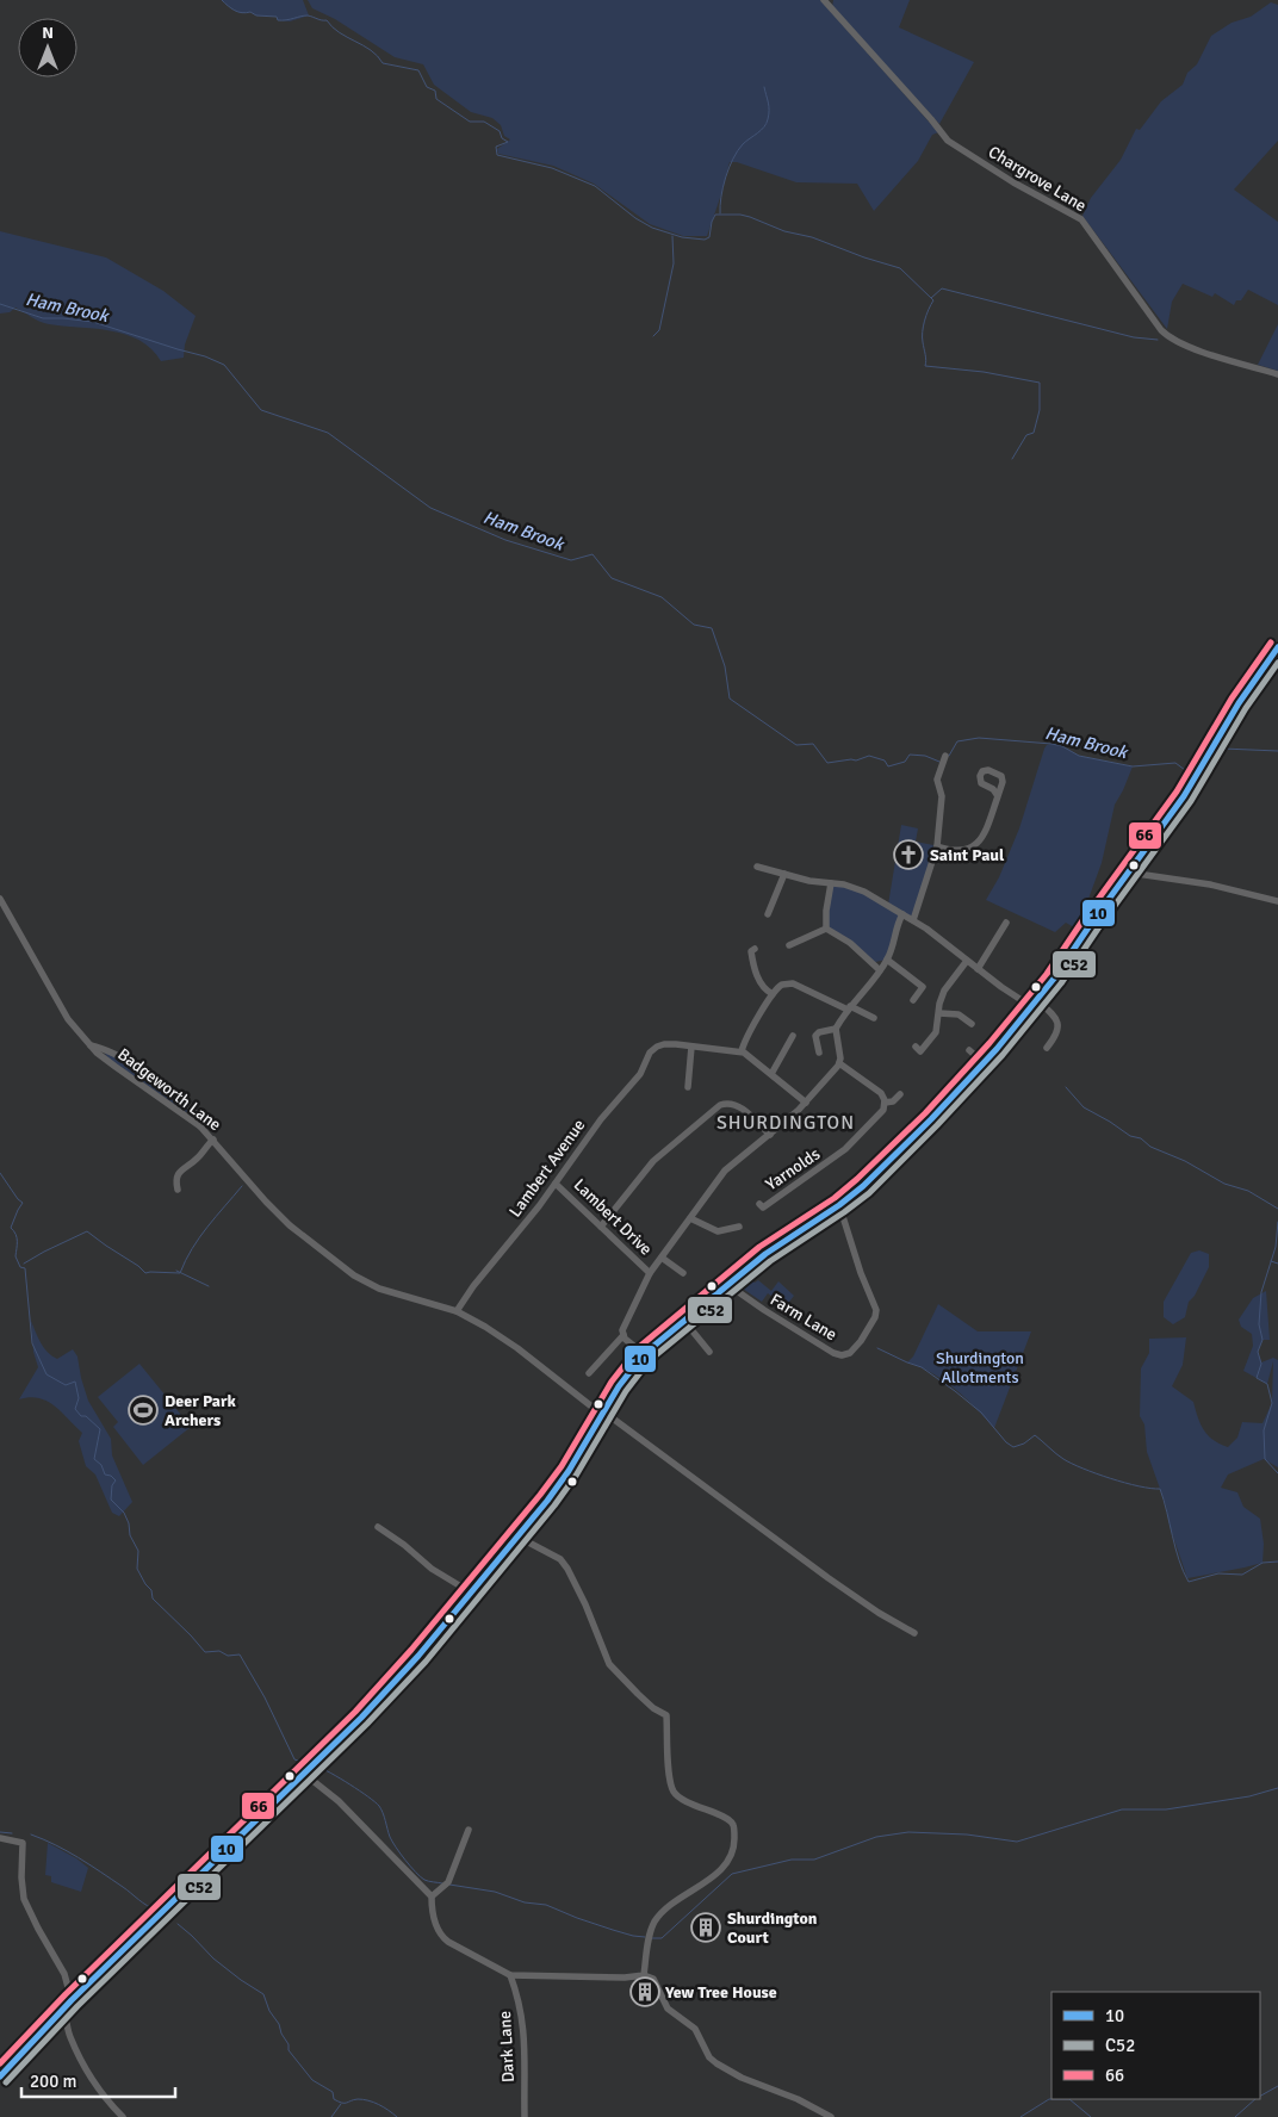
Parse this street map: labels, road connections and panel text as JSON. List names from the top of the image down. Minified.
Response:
{"streets":{"street":["Chargrove Lane","Badgeworth Lane","Lambert Avenue","Yarnolds","Lambert Drive","Farm Lane","Dark Lane"]},"crossings":[["Badgeworth Lane","Lambert Avenue"],["Lambert Avenue","Lambert Drive"]],"districts":["SHURDINGTON"],"water":["Ham Brook"],"parks":["Shurdington Allotments"],"places":{"church":["Saint Paul"],"sports":["Deer Park Archers"],"building":["Shurdington Court","Yew Tree House"]},"lines":["transit line 66","transit line 10","transit line C52"],"legend":["10","C52","66"],"scale_bar":"200 m","north":"top"}
